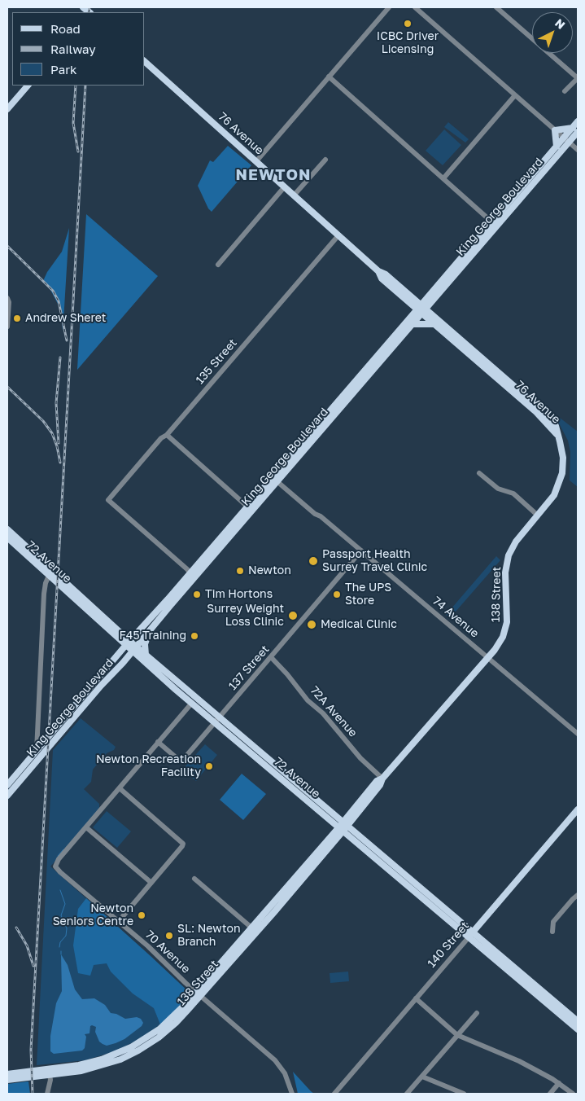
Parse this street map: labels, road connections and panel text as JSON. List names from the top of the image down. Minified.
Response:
{"streets":{"main road":["76 Avenue","King George Boulevard","72 Avenue","138 Street","140 Street"],"street":["135 Street","74 Avenue","137 Street","72A Avenue","70 Avenue"]},"crossings":[["76 Avenue","King George Boulevard"],["76 Avenue","135 Street"],["76 Avenue","138 Street"],["King George Boulevard","135 Street"],["King George Boulevard","72 Avenue"],["King George Boulevard","74 Avenue"],["72 Avenue","138 Street"],["72 Avenue","137 Street"],["72 Avenue","140 Street"],["138 Street","74 Avenue"],["138 Street","72A Avenue"],["138 Street","70 Avenue"],["74 Avenue","137 Street"],["137 Street","72A Avenue"]],"districts":["NEWTON"],"places":["ICBC Driver Licensing","Andrew Sheret","Passport Health Surrey Travel Clinic","Newton","Tim Hortons","The UPS Store","Surrey Weight Loss Clinic","Medical Clinic","F45 Training","Newton Recreation Facility","Newton Seniors Centre","SL: Newton Branch"],"legend":["Road","Railway","Park"],"north":"top right"}
